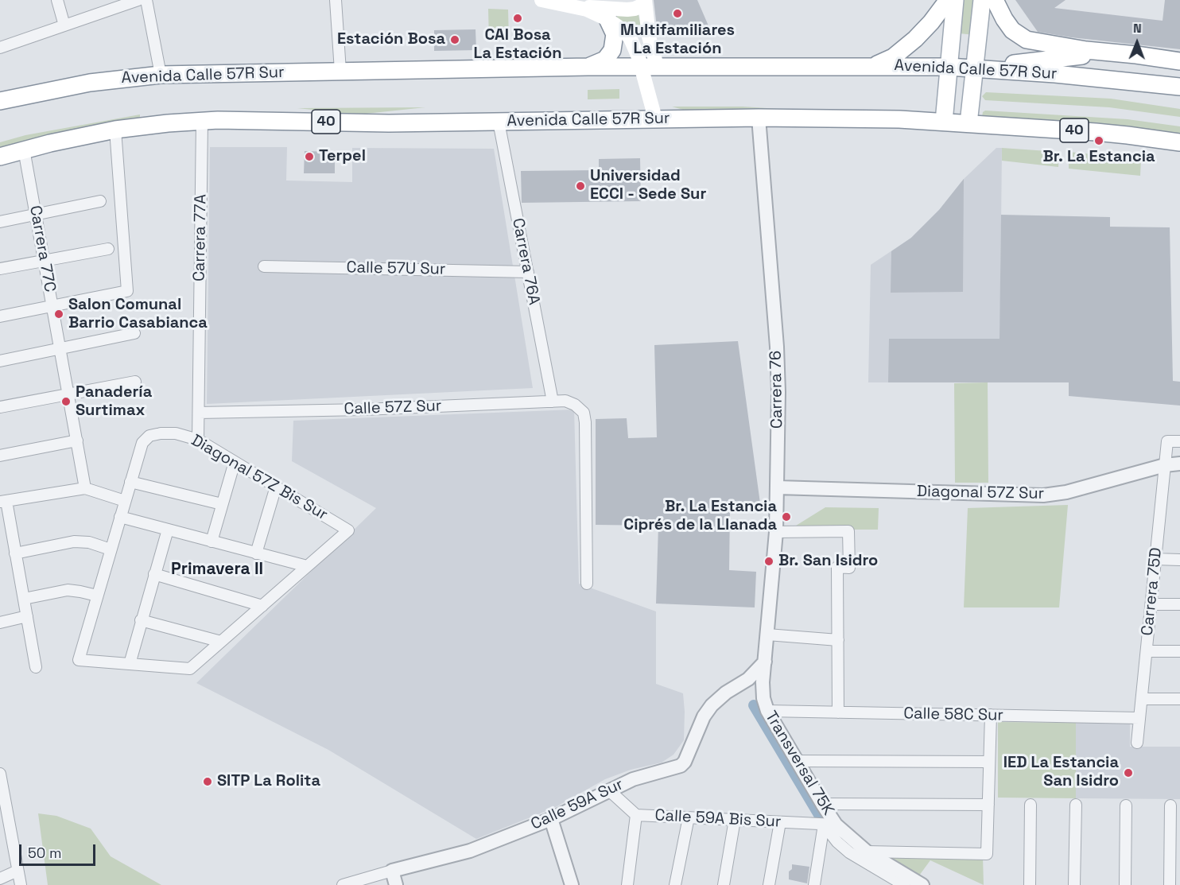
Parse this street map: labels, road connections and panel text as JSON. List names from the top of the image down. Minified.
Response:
{"streets":{"main road":["Avenida Calle 57R Sur","40"],"street":["Carrera 77A","Carrera 77C","Carrera 76A","Calle 57U Sur","Carrera 76","Calle 57Z Sur","Diagonal 57Z Bis Sur","Diagonal 57Z Sur","Carrera 75D","Calle 58C Sur","Transversal 75K","Calle 59A Sur","Calle 59A Bis Sur"]},"crossings":[["Avenida Calle 57R Sur","Carrera 77A"],["Avenida Calle 57R Sur","Carrera 77C"],["Avenida Calle 57R Sur","Carrera 76A"],["Avenida Calle 57R Sur","Carrera 76"],["Carrera 77A","Calle 57Z Sur"],["Carrera 77A","Diagonal 57Z Bis Sur"],["Carrera 76A","Calle 57U Sur"],["Carrera 76A","Calle 57Z Sur"],["Carrera 76","Diagonal 57Z Sur"],["Carrera 76","Transversal 75K"],["Carrera 76","Calle 59A Sur"],["Diagonal 57Z Sur","Carrera 75D"],["Carrera 75D","Calle 58C Sur"],["Calle 58C Sur","Transversal 75K"],["Transversal 75K","Calle 59A Sur"],["Transversal 75K","Calle 59A Bis Sur"],["Calle 59A Sur","Calle 59A Bis Sur"]],"districts":["Primavera II"],"places":["Multifamiliares La Estación","CAI Bosa La Estación","Estación Bosa","Br. La Estancia","Terpel","Universidad ECCI - Sede Sur","Salon Comunal Barrio Casabianca","Panadería Surtimax","Br. La Estancia Ciprés de la Llanada","Br. San Isidro","IED La Estancia San Isidro","SITP La Rolita"],"scale_bar":"50 m","north":"top"}
